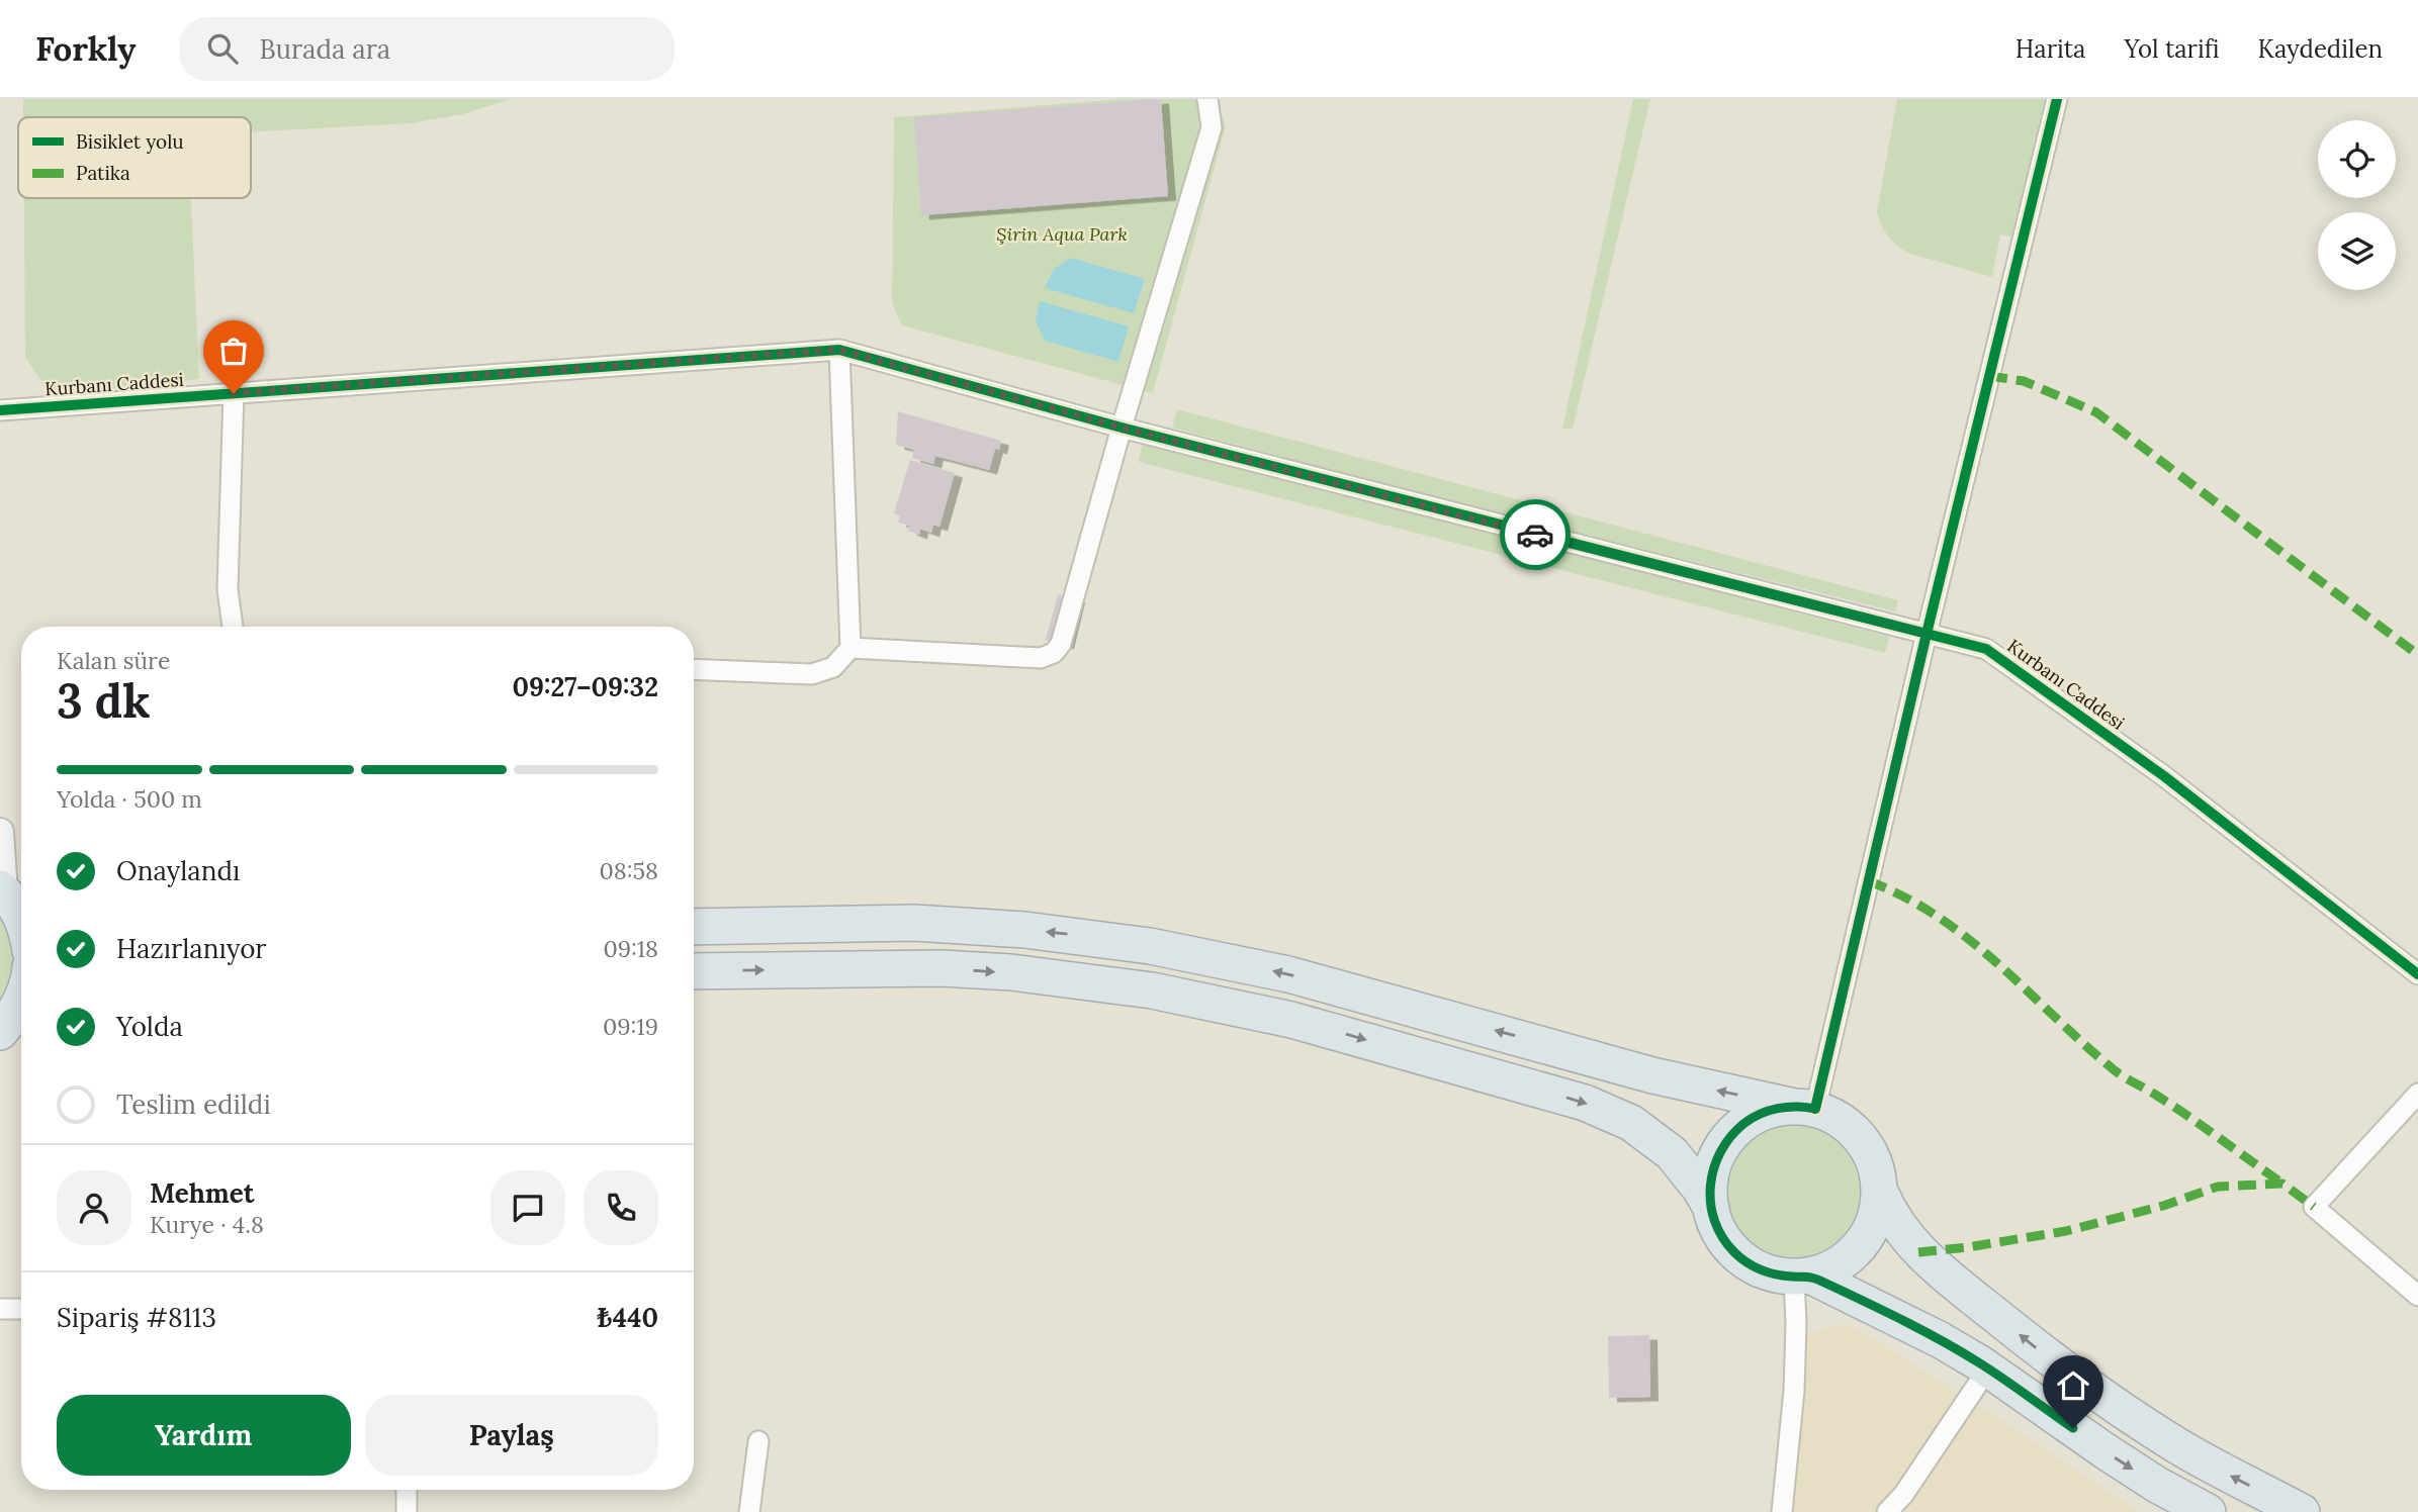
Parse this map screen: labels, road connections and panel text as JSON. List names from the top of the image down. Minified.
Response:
{"streets":{"street":["Kurbanı Caddesi"]},"parks":["Şirin Aqua Park"],"legend":["Bisiklet yolu","Patika"],"page":{"header":"Forkly","search":"Burada ara","nav":["Harita","Yol tarifi","Kaydedilen"],"heading":["3 dk","Kalan süre","09:27–09:32"],"panel":["Mehmet","Kurye · 4.8","Sipariş #8113","₺440"],"bar":"Yolda · 500 m","list":[["Onaylandı","08:58"],["Hazırlanıyor","09:18"],["Yolda","09:19"],"Teslim edildi"],"buttons":["Yardım","Paylaş"]}}
